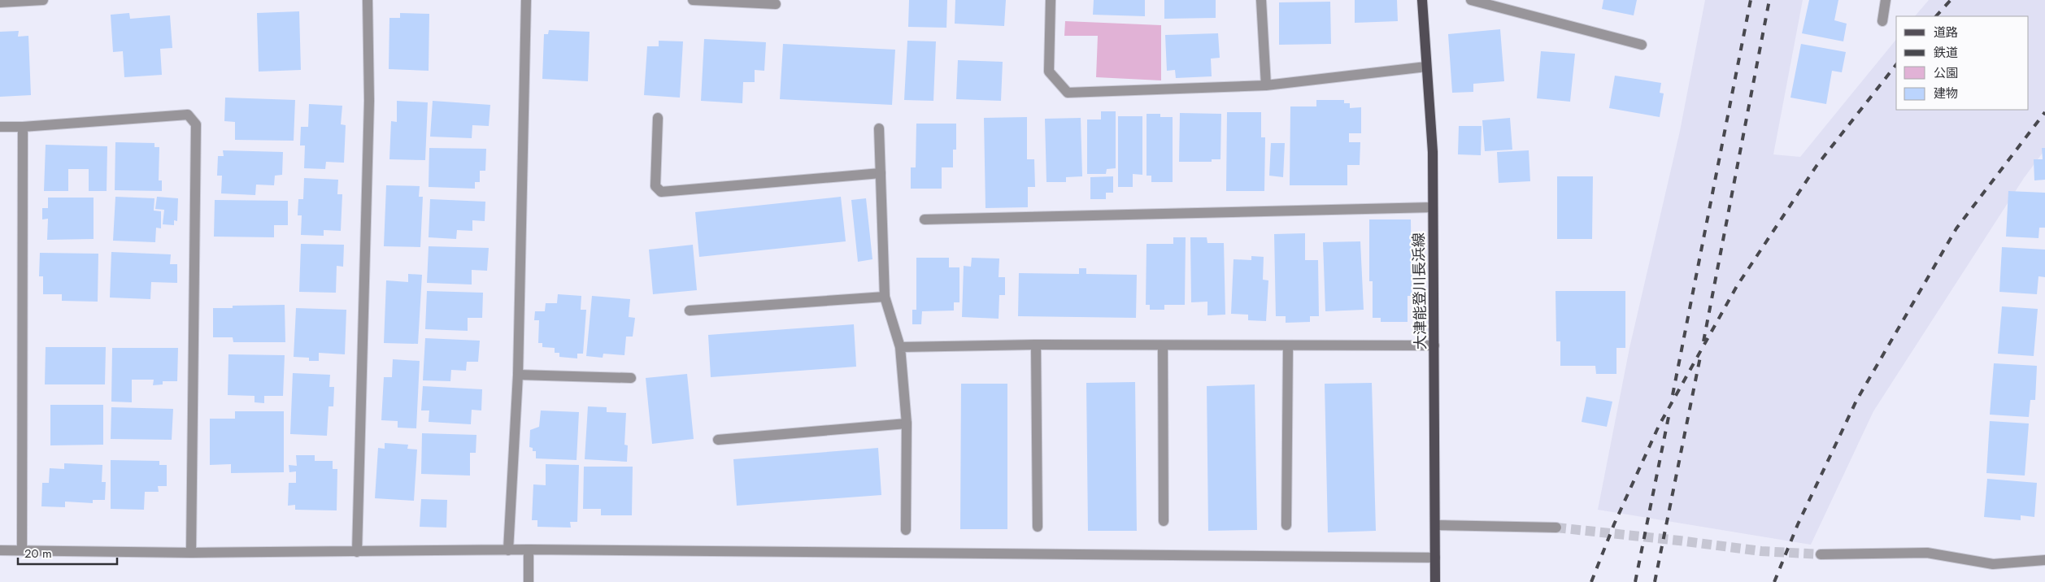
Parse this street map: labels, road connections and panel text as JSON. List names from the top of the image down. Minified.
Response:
{"streets":{"main road":["大津能登川長浜線"]},"legend":["道路","鉄道","公園","建物"],"scale_bar":"20 m"}
